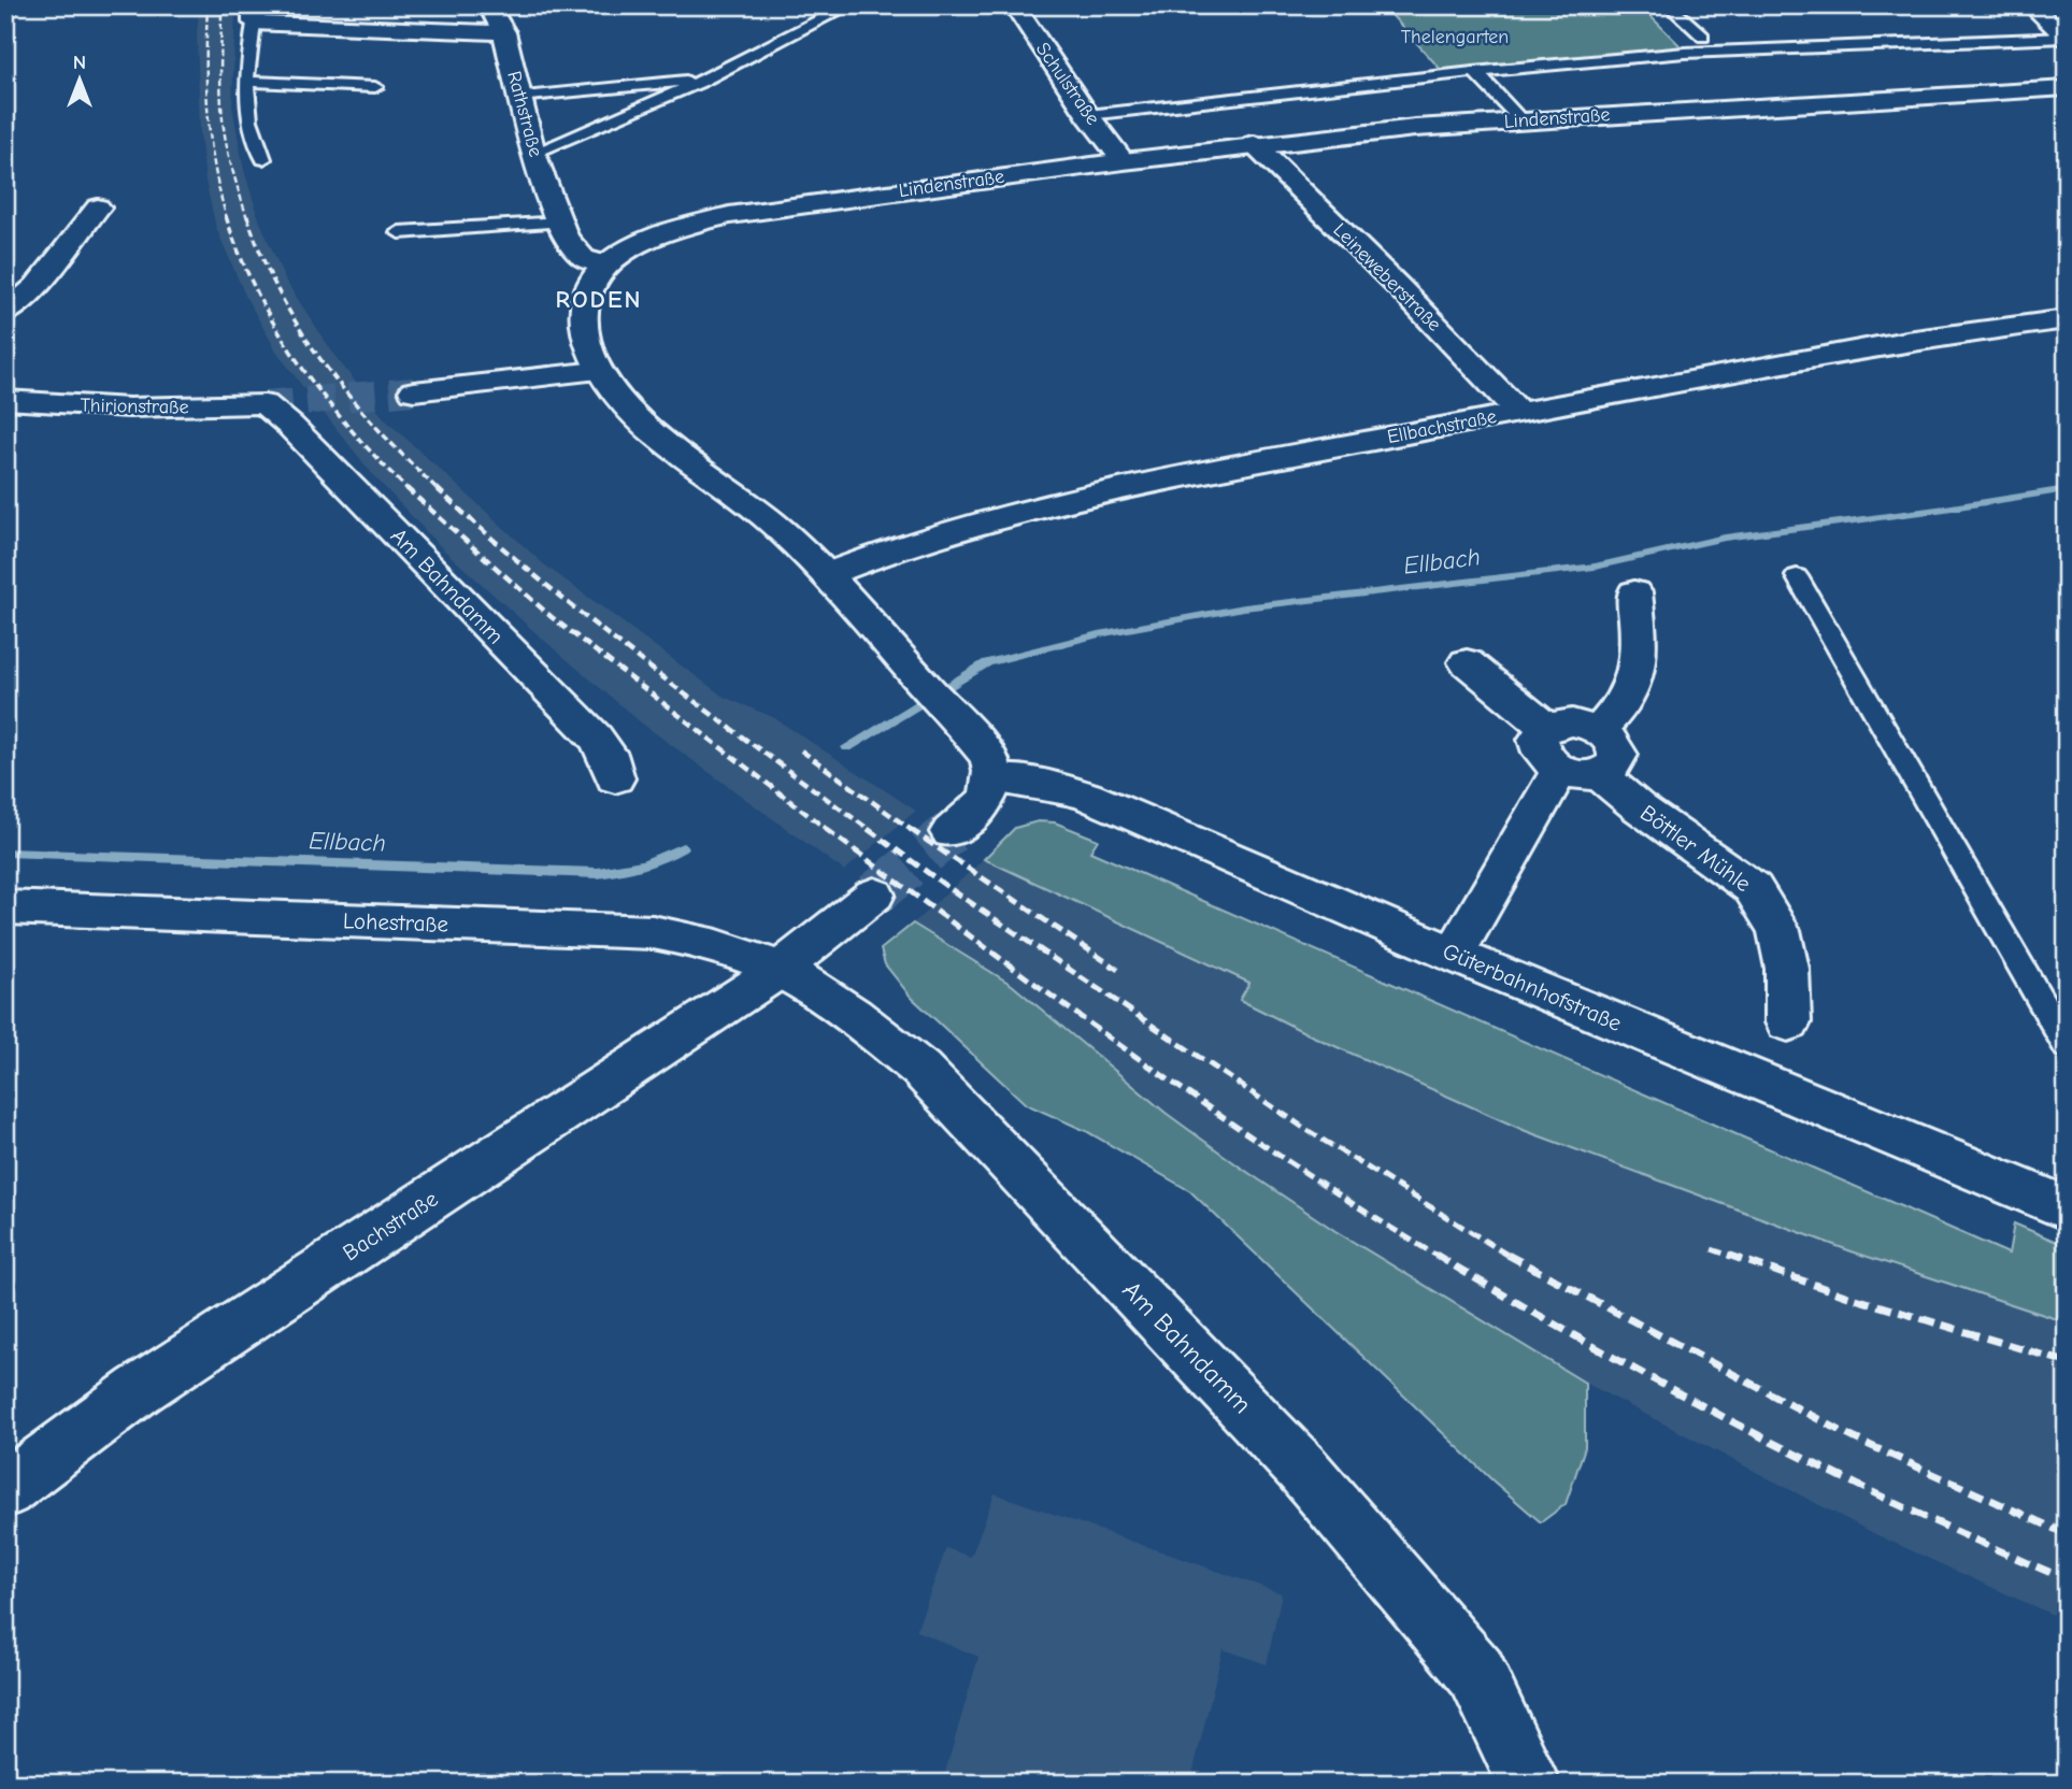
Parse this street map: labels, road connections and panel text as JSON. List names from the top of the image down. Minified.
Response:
{"streets":{"street":["Schulstraße","Rathstraße","Lindenstraße","Leineweberstraße","Thirionstraße","Ellbachstraße","Am Bahndamm","Böttler Mühle","Lohestraße","Güterbahnhofstraße","Bachstraße"]},"crossings":[["Schulstraße","Lindenstraße"],["Rathstraße","Lindenstraße"],["Lindenstraße","Leineweberstraße"],["Lindenstraße","Ellbachstraße"],["Lindenstraße","Güterbahnhofstraße"],["Leineweberstraße","Ellbachstraße"],["Thirionstraße","Am Bahndamm"],["Am Bahndamm","Lohestraße"],["Am Bahndamm","Bachstraße"],["Lohestraße","Bachstraße"]],"districts":["RODEN"],"water":["Ellbach"],"parks":["Thelengarten"],"north":"top"}
